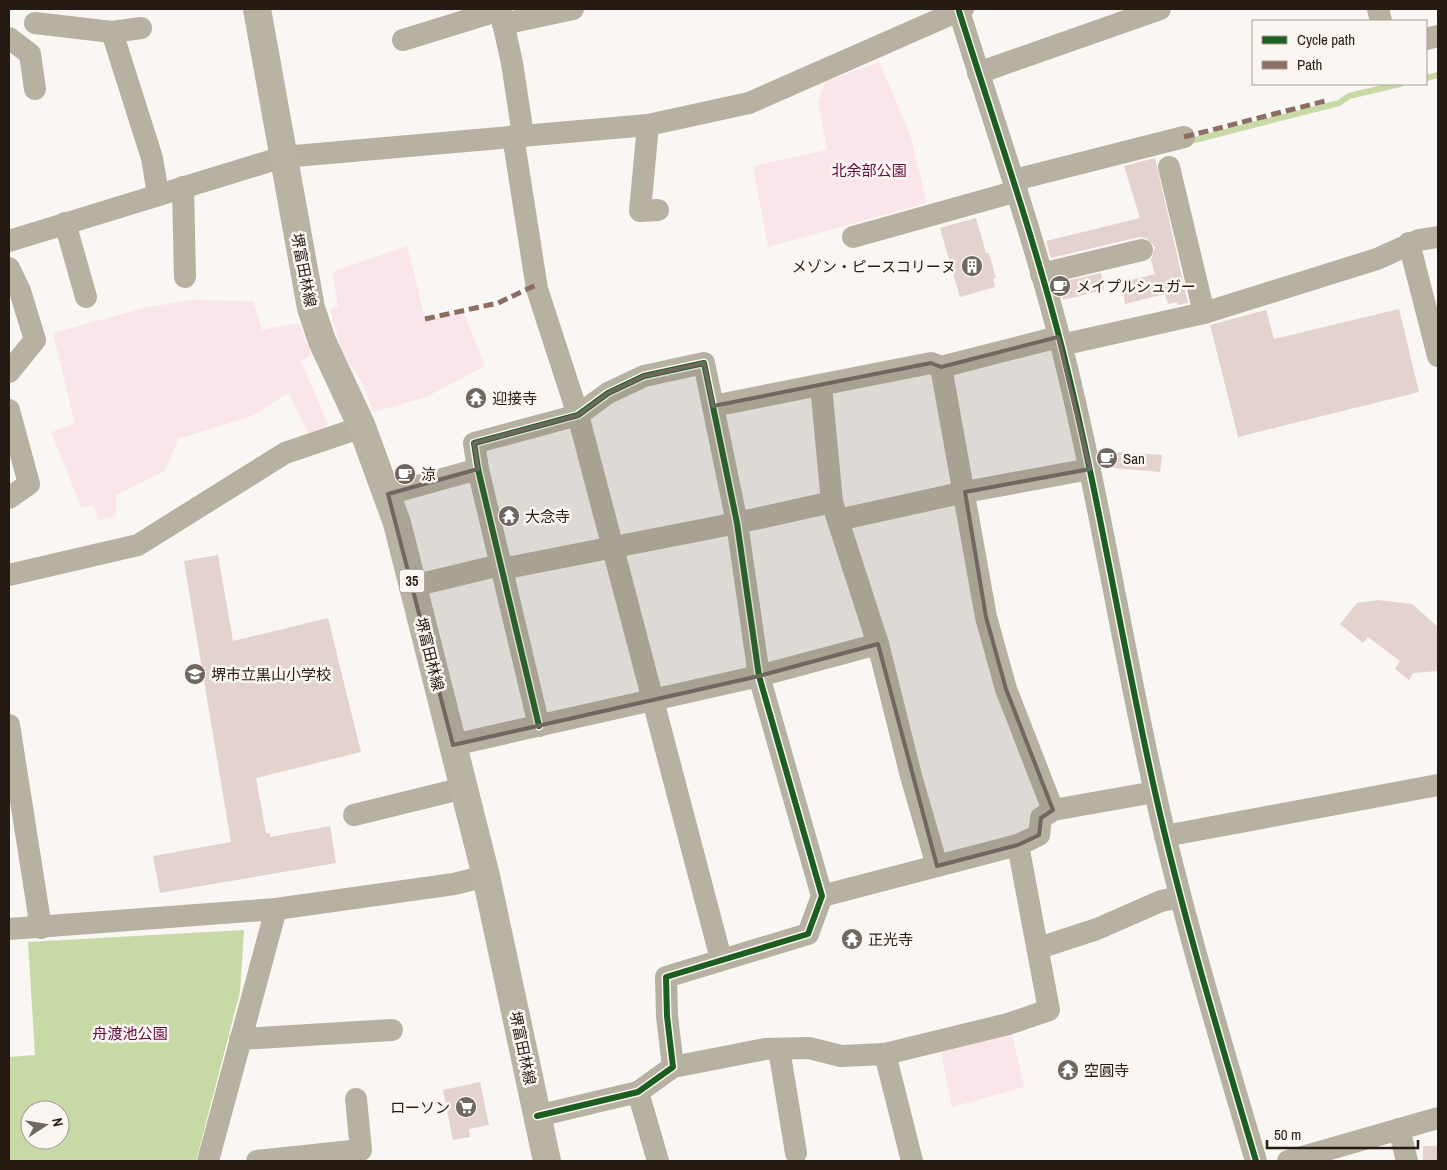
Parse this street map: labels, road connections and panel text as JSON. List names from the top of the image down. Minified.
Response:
{"streets":{"main road":["堺富田林線","35"]},"parks":["北余部公園","舟渡池公園"],"places":{"building":["メゾン・ピースコリーヌ"],"cafe":["メイプルシュガー","San","涼"],"temple":["迎接寺","大念寺","正光寺","空圓寺"],"school or university":["堺市立黒山小学校"],"supermarket":["ローソン"]},"legend":["Cycle path","Path"],"scale_bar":"50 m","north":"right"}
